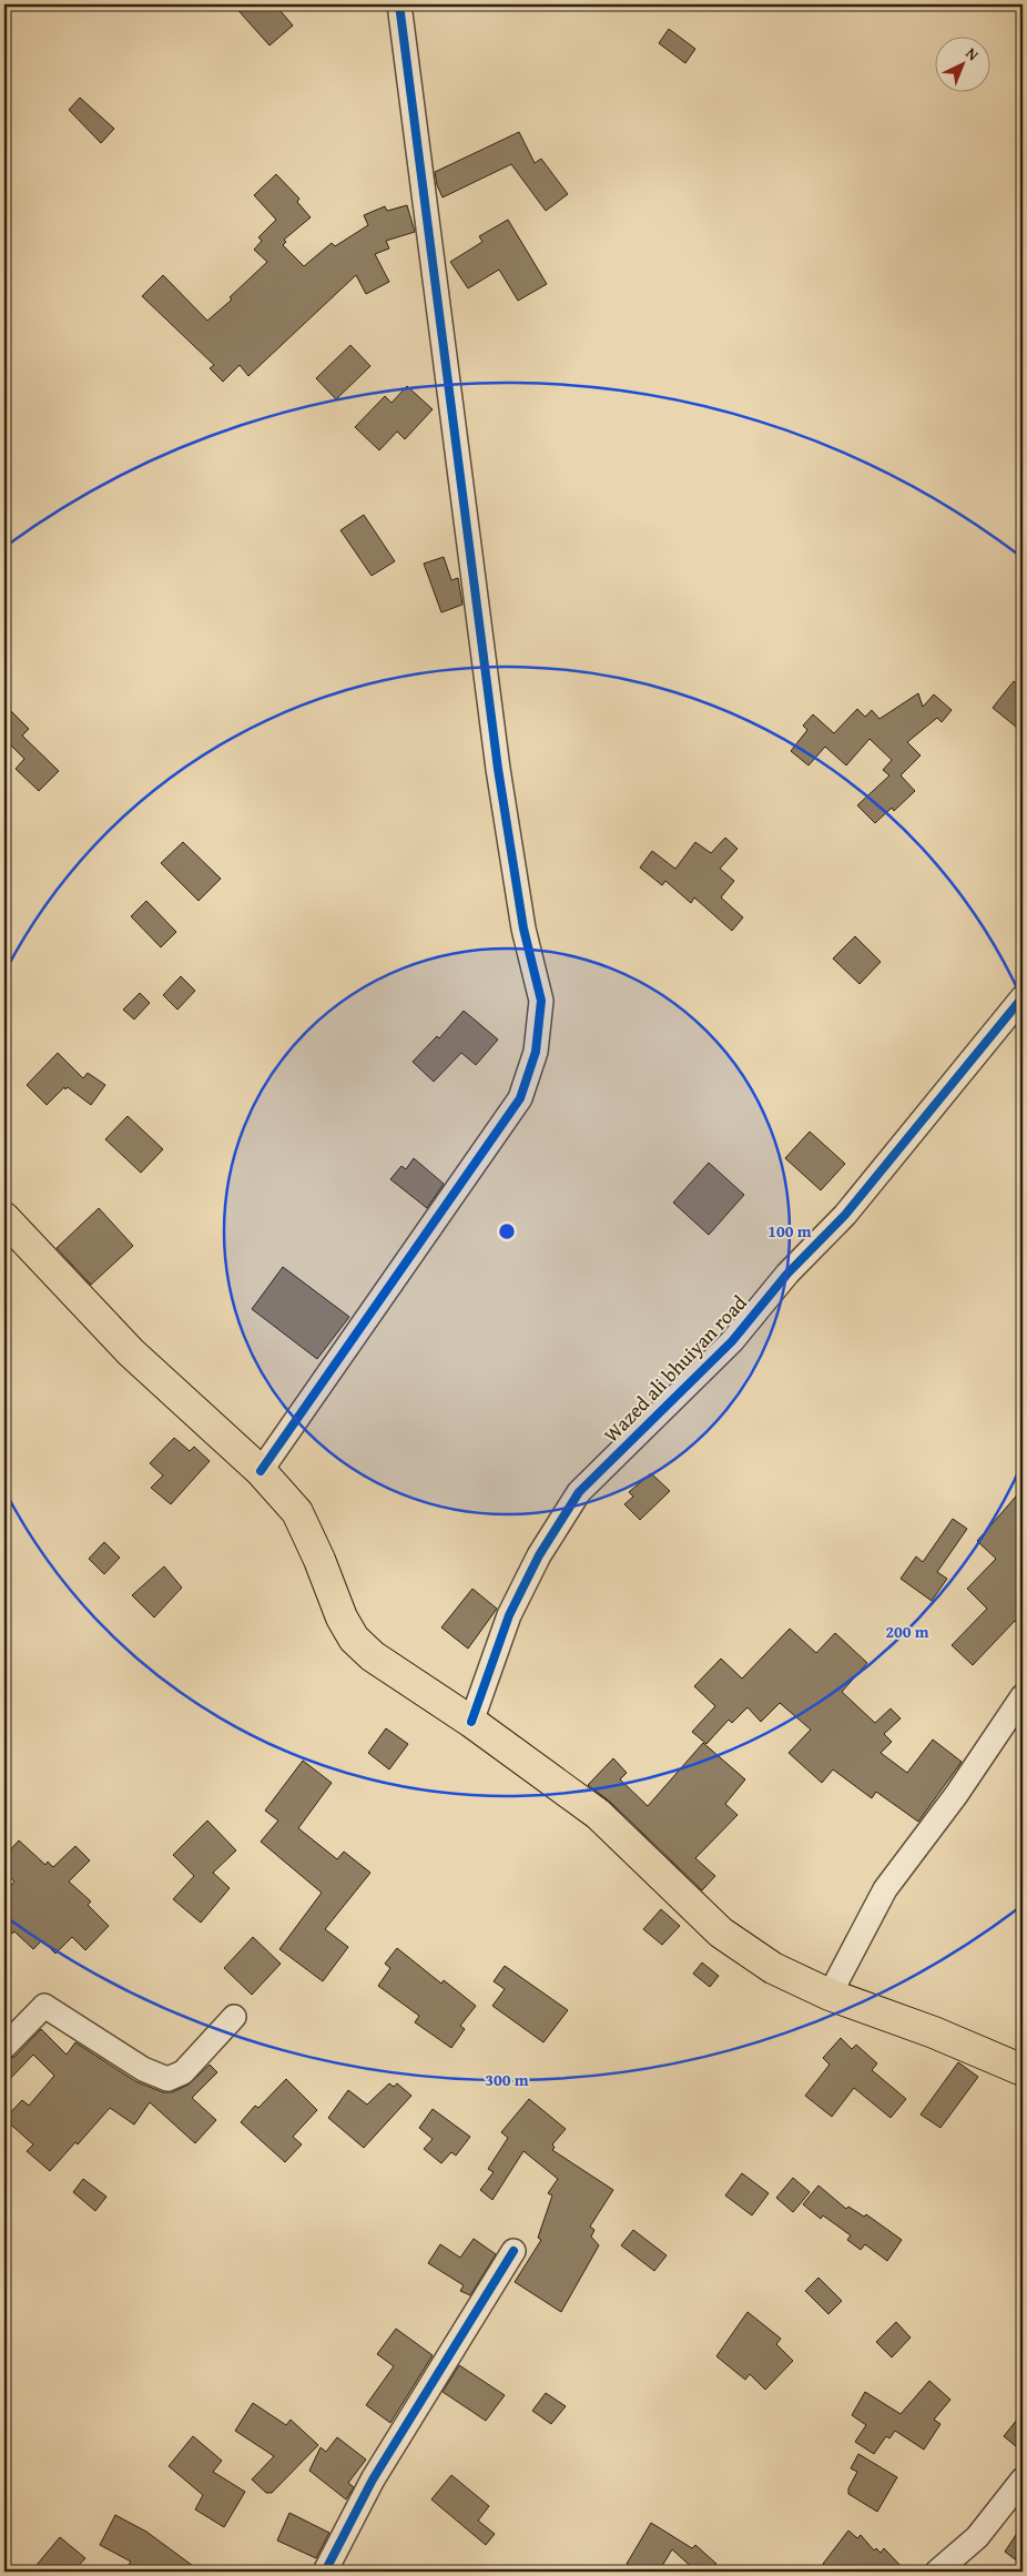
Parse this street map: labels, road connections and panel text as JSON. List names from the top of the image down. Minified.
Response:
{"streets":{"street":["Wazed ali bhuiyan road"]},"north":"top right","rings":["100 m","200 m","300 m"]}
